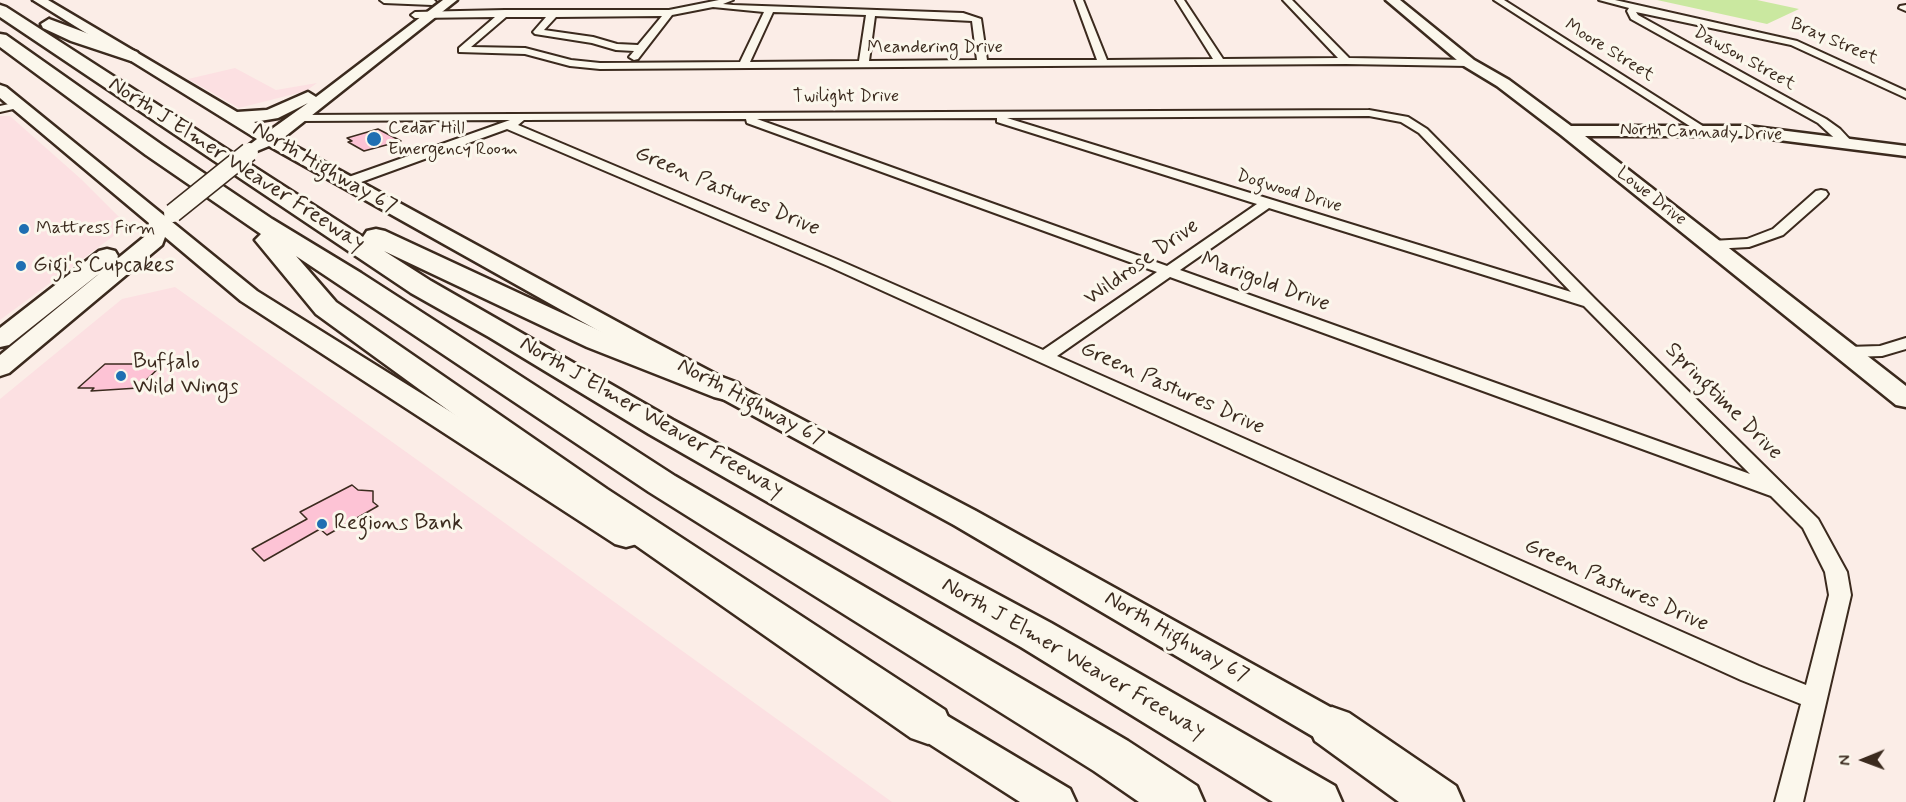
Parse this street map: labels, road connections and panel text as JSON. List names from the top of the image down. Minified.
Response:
{"streets":{"highway":["North J Elmer Weaver Freeway"],"main road":["North Cannady Drive","North Highway 67","Lowe Drive"],"street":["Bray Street","Meandering Drive","Moore Street","Dawson Street","Twilight Drive","Green Pastures Drive","Dogwood Drive","Wildrose Drive","Marigold Drive","Springtime Drive"]},"crossings":[["Bray Street","Dawson Street"],["Meandering Drive","Lowe Drive"],["Moore Street","North Cannady Drive"],["Dawson Street","North Cannady Drive"],["Twilight Drive","Dogwood Drive"],["Twilight Drive","Marigold Drive"],["Twilight Drive","Springtime Drive"],["North Cannady Drive","Lowe Drive"],["Green Pastures Drive","Wildrose Drive"],["Green Pastures Drive","Springtime Drive"],["Dogwood Drive","Wildrose Drive"],["Dogwood Drive","Springtime Drive"],["Wildrose Drive","Marigold Drive"],["Marigold Drive","Springtime Drive"]],"places":["Cedar Hill Emergency Room","Mattress Firm","Gigi's Cupcakes","Buffalo Wild Wings","Regions Bank"],"north":"left"}
